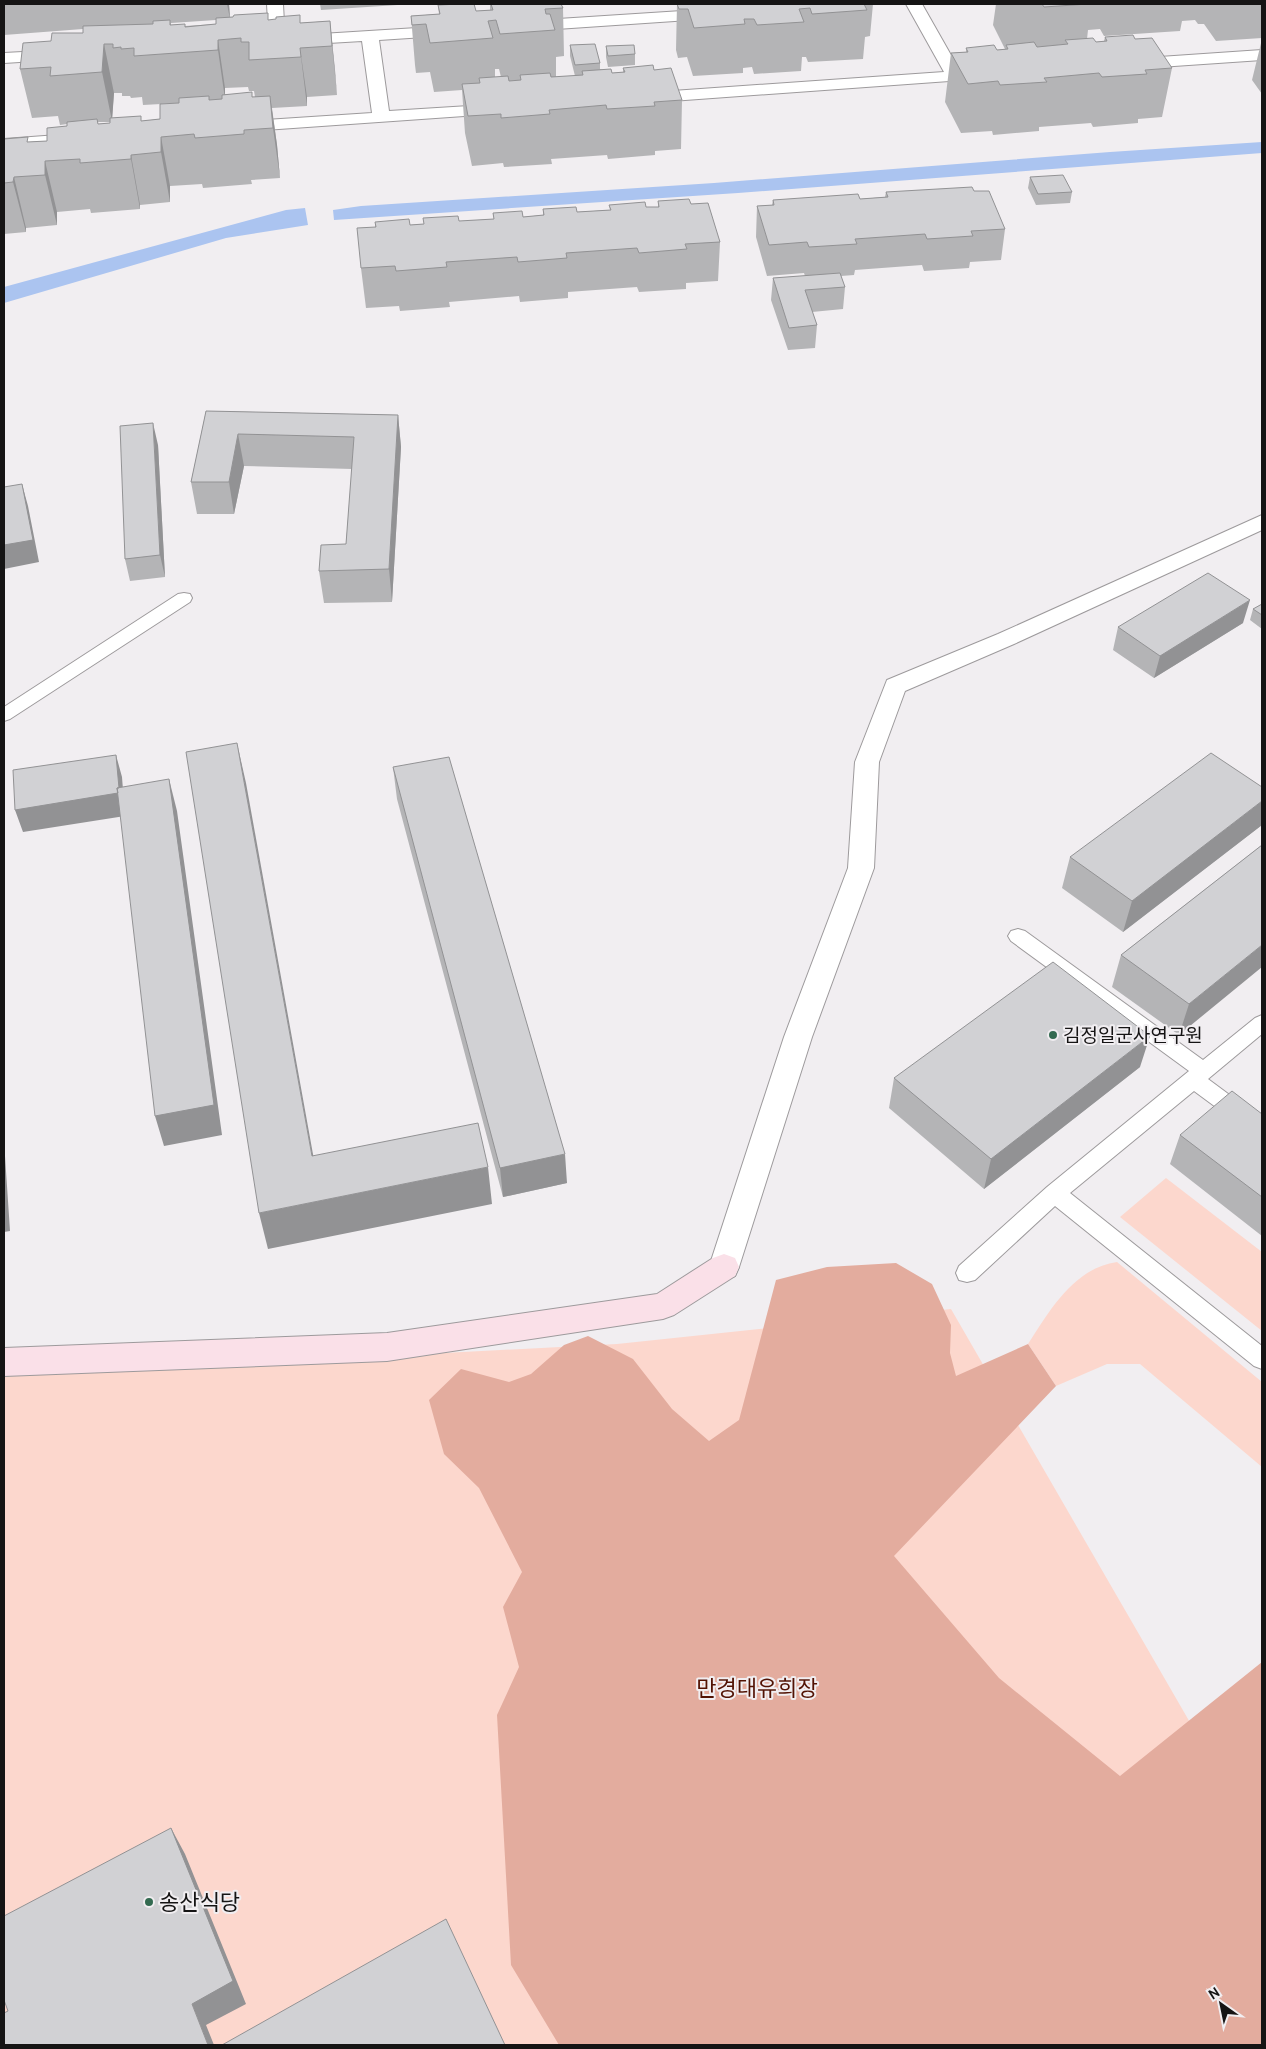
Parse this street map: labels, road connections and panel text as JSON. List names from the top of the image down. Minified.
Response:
{"parks":["만경대유희장"],"places":["김정일군사연구원","송산식당"],"north":"top left"}
